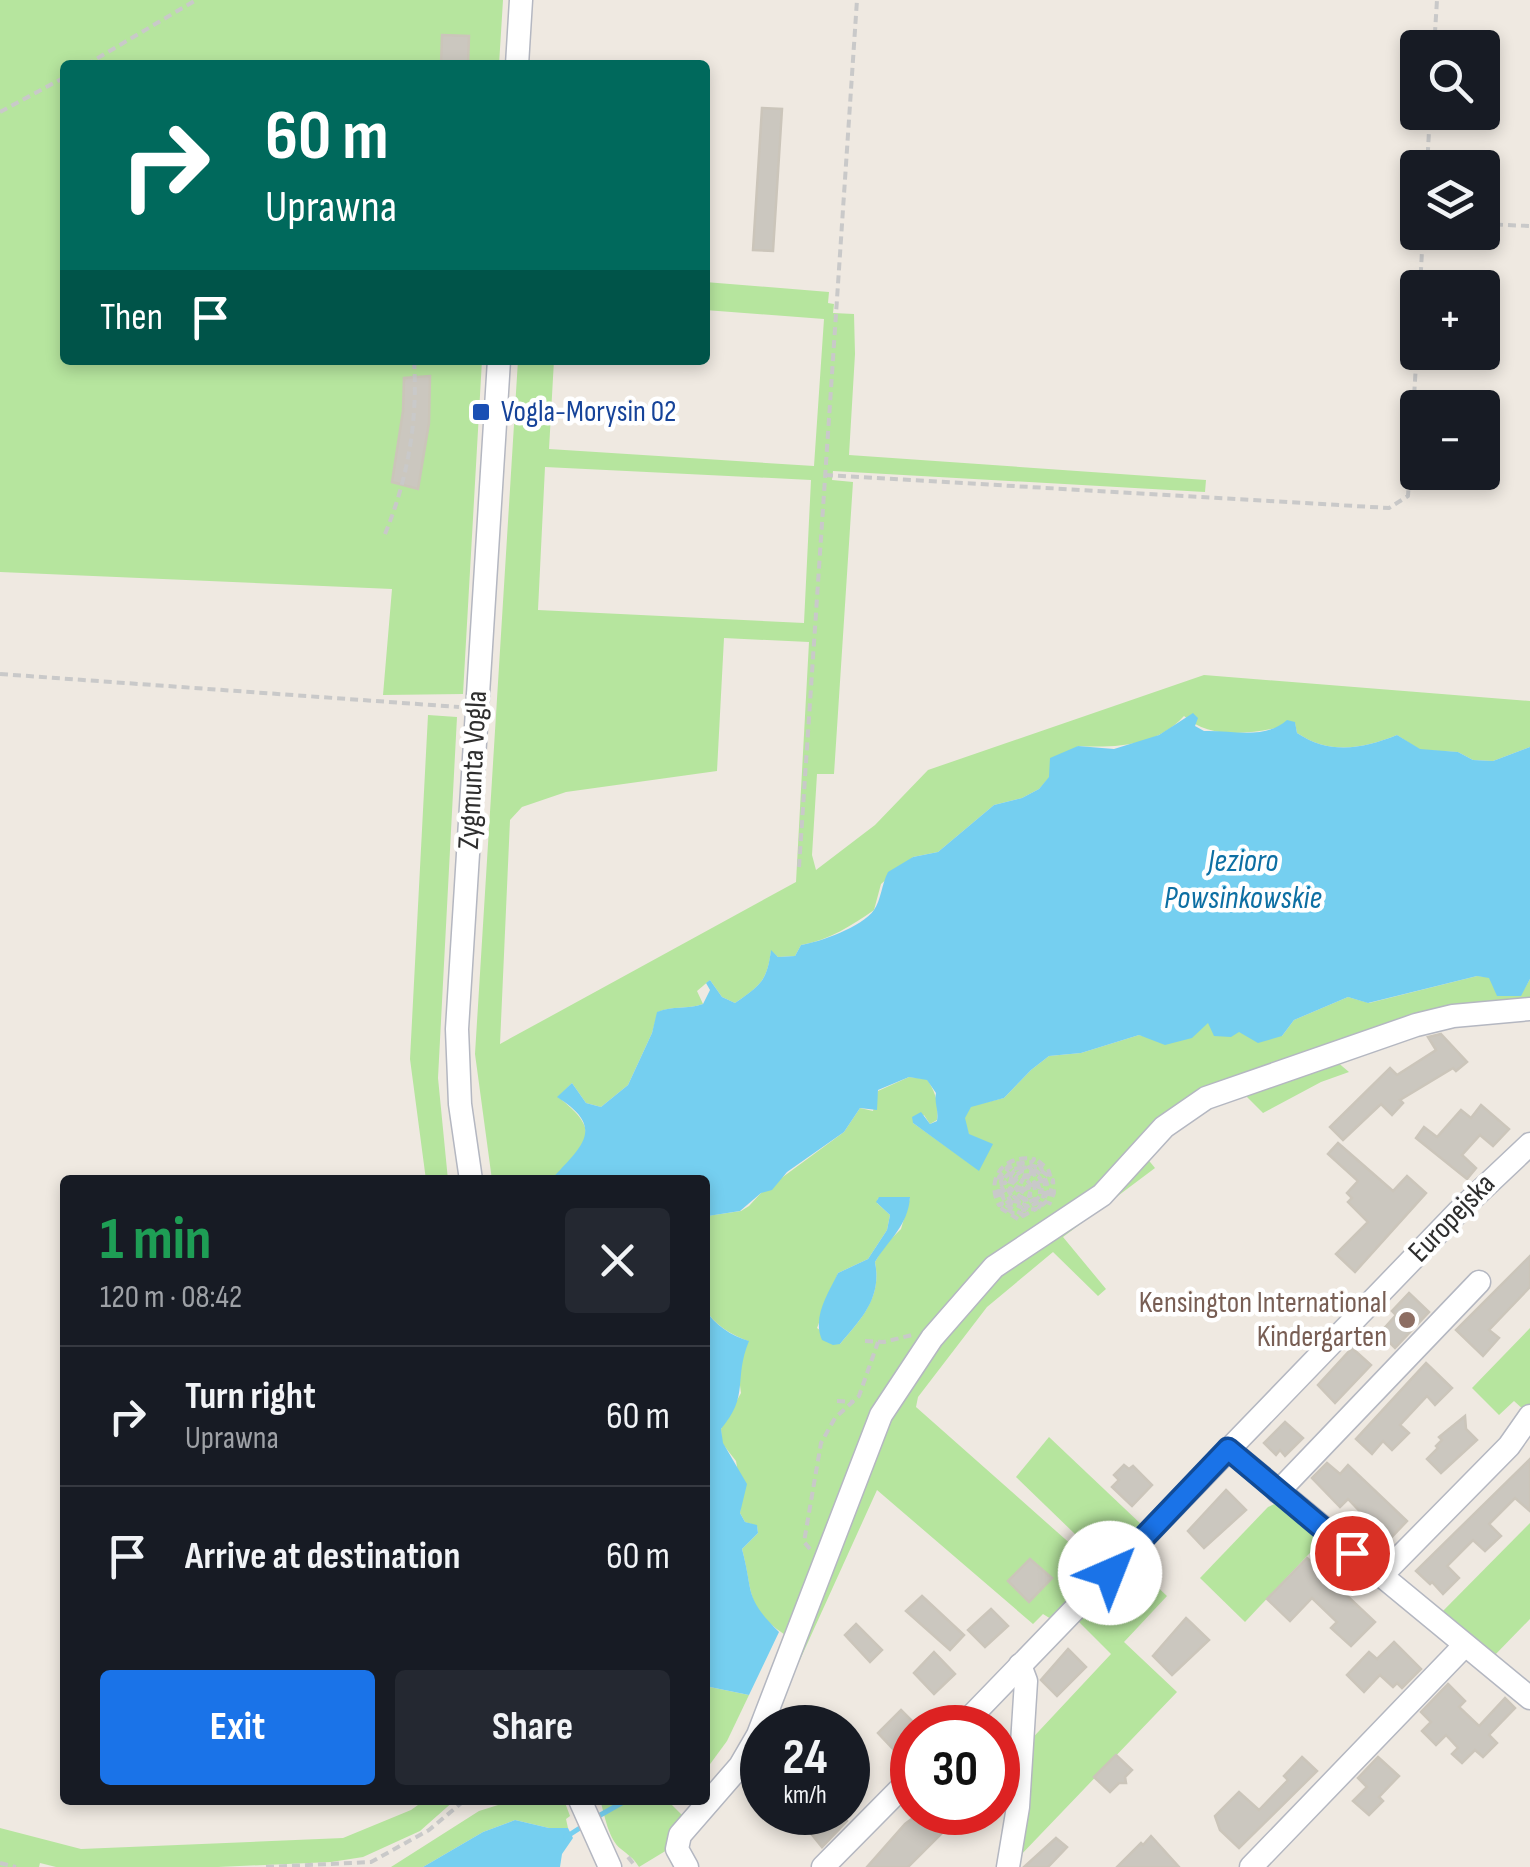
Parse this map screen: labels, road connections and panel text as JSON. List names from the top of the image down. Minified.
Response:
{"streets":{"street":["Zygmunta Vogla","Europejska"]},"water":["Jezioro Powsinkowskie"],"places":{"transit":["Vogla-Morysin 02"],"other":["Kensington International Kindergarten"]},"page":{"map_buttons":["+","−"],"turn":["60 m","Uprawna"],"then":"Then","heading":["1 min","120 m · 08:42"],"list":[{"name":"Turn right","note":"Uprawna","value":"60 m"},{"name":"Arrive at destination","value":"60 m"}],"buttons":["Exit","Share"],"speed":"24 km/h","limit":"30"}}
